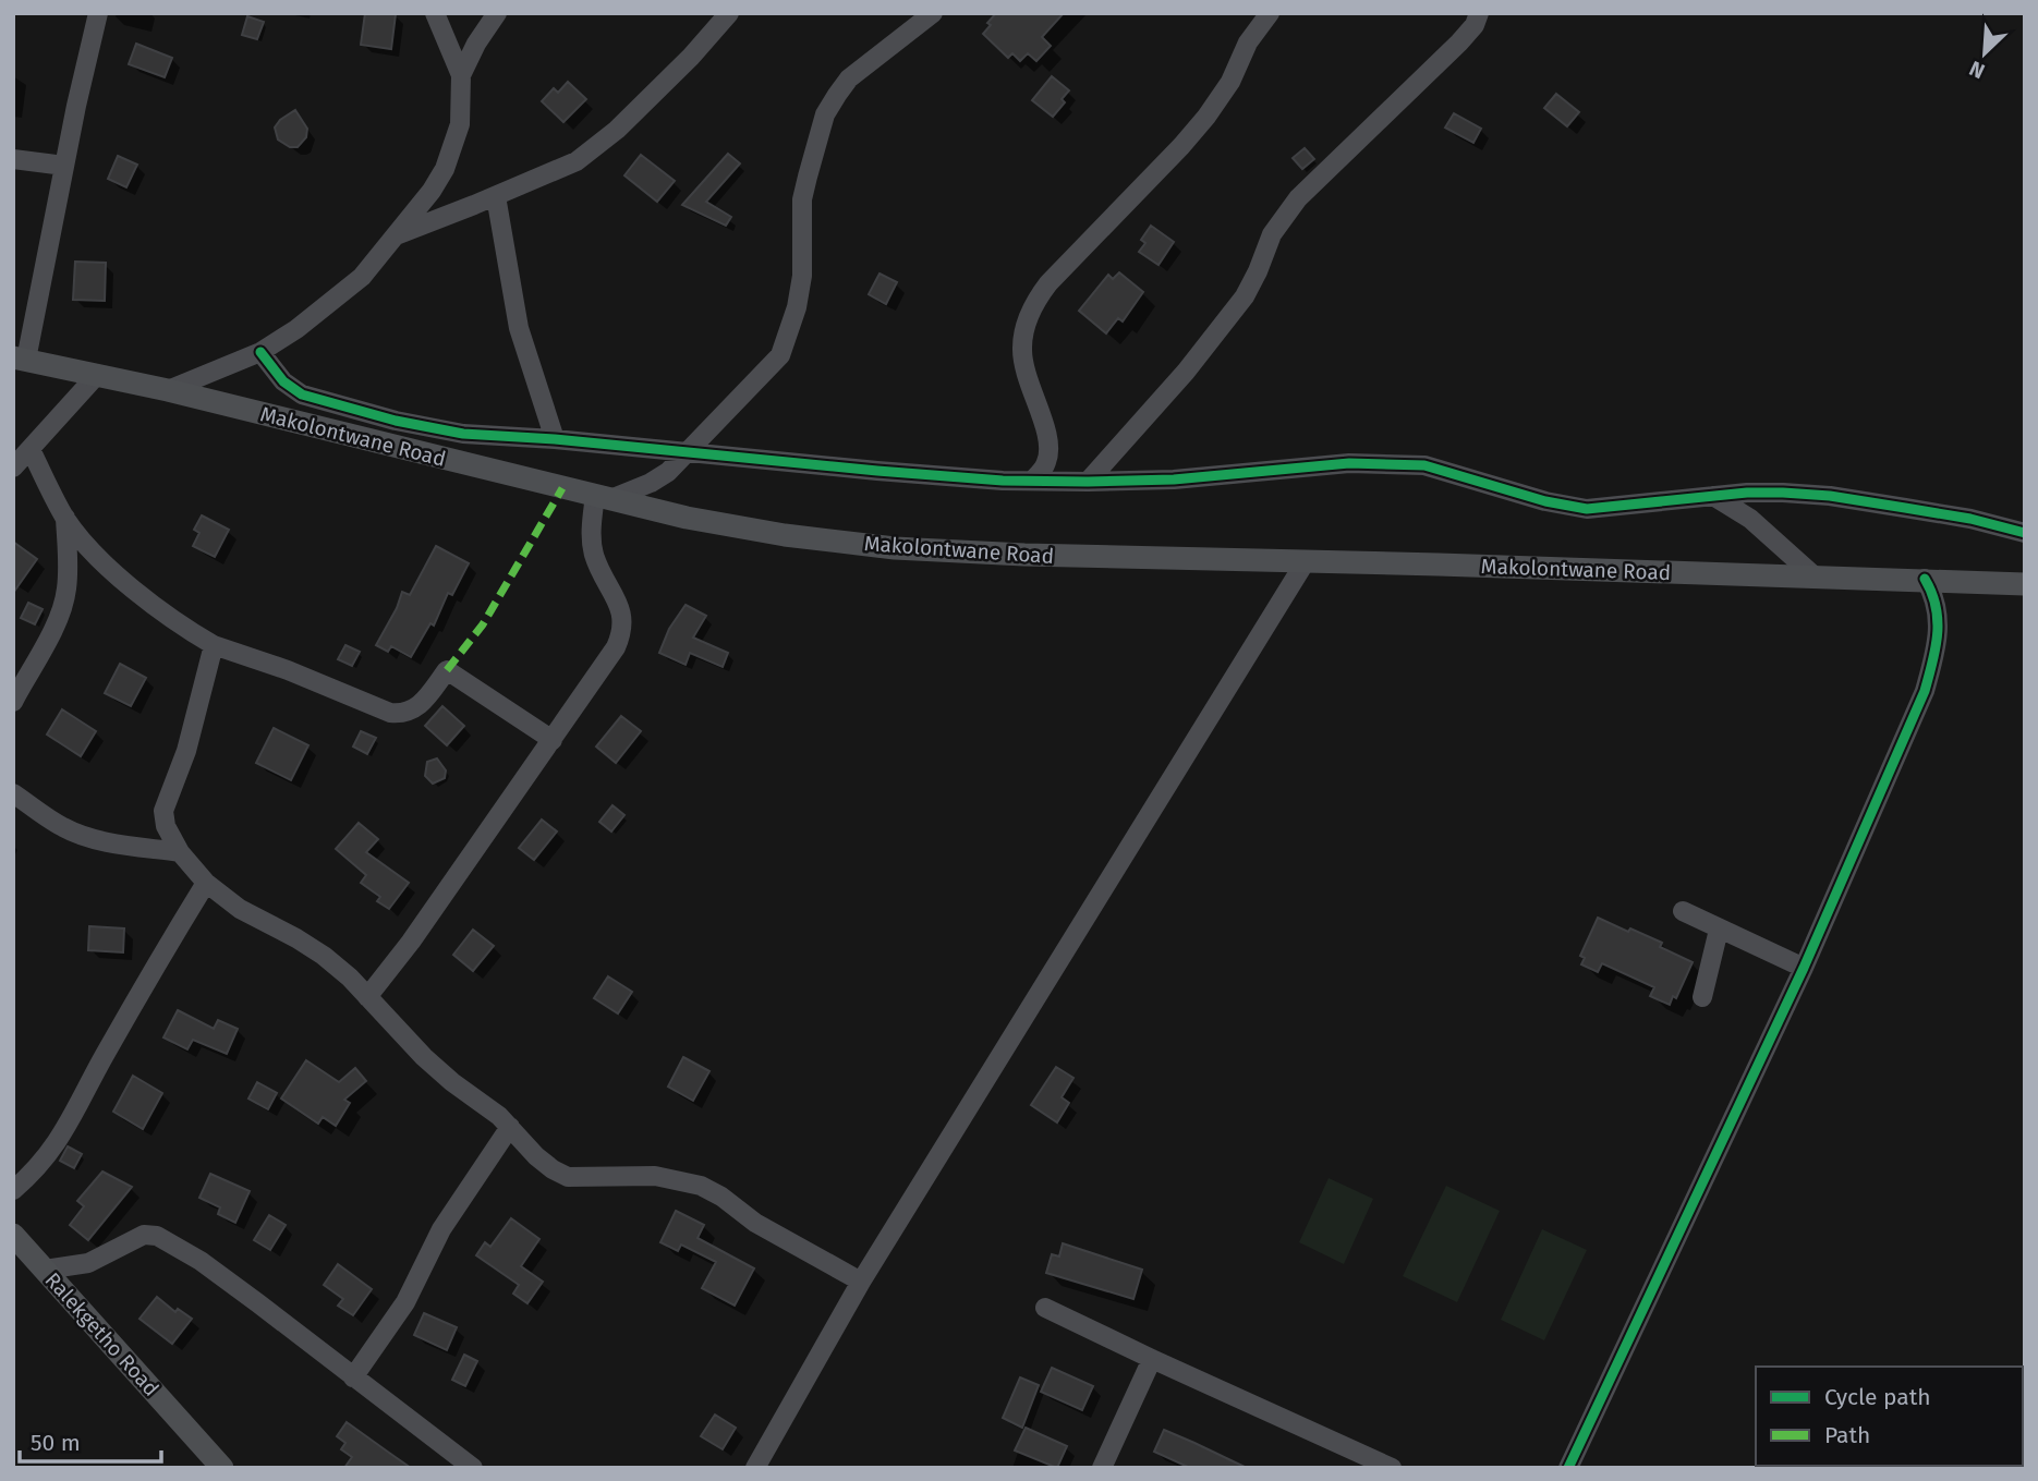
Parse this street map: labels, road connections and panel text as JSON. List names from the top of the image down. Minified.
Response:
{"streets":{"main road":["Makolontwane Road","Ralekgetho Road"]},"legend":["Cycle path","Path"],"scale_bar":"50 m","north":"bottom left"}
